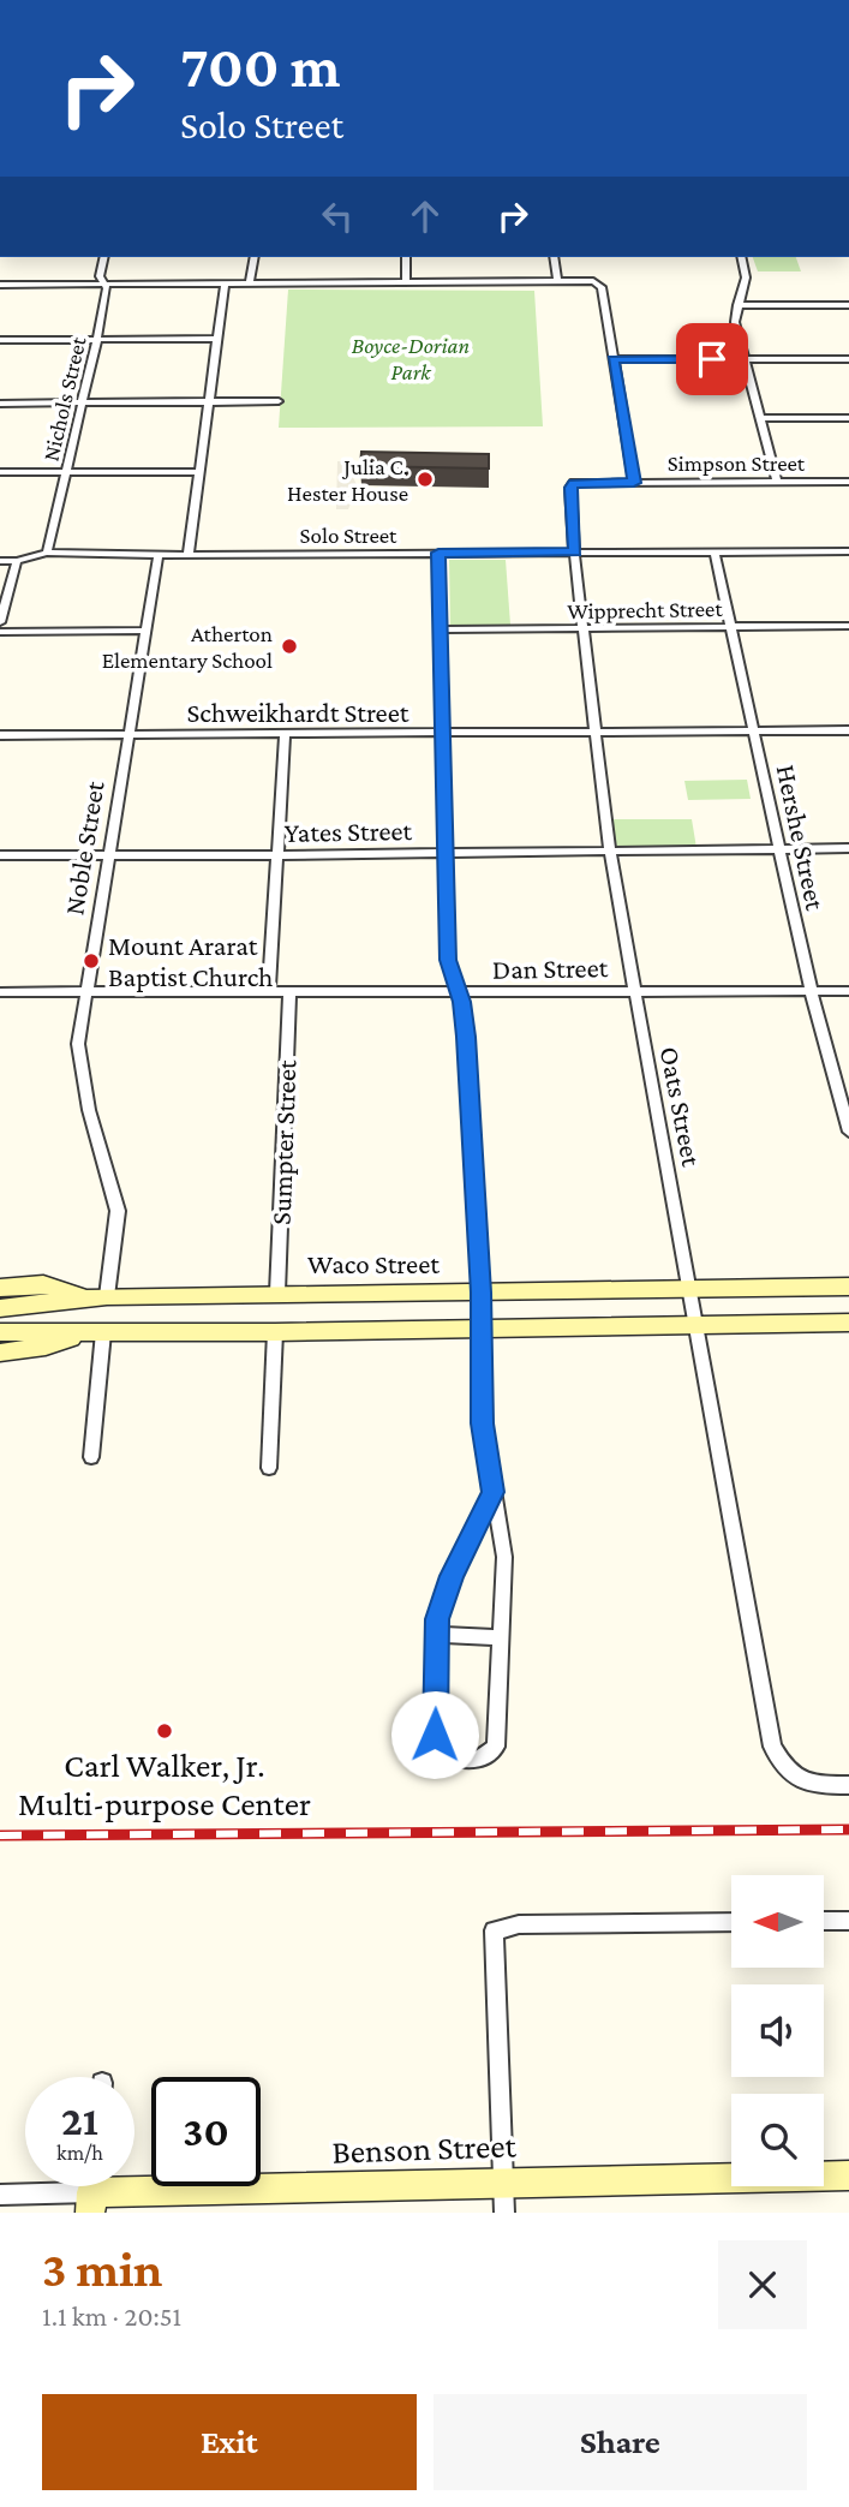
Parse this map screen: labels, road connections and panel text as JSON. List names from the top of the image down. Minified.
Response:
{"streets":{"main road":["Waco Street","Benson Street"],"street":["Nichols Street","Simpson Street","Solo Street","Wipprecht Street","Schweikhardt Street","Yates Street","Hershe Street","Noble Street","Dan Street","Oats Street","Sumpter Street"]},"crossings":[["Nichols Street","Solo Street"],["Simpson Street","Oats Street"],["Solo Street","Hershe Street"],["Solo Street","Noble Street"],["Solo Street","Oats Street"],["Wipprecht Street","Hershe Street"],["Wipprecht Street","Oats Street"],["Schweikhardt Street","Hershe Street"],["Schweikhardt Street","Noble Street"],["Schweikhardt Street","Oats Street"],["Yates Street","Hershe Street"],["Yates Street","Noble Street"],["Yates Street","Oats Street"],["Hershe Street","Dan Street"],["Noble Street","Dan Street"],["Noble Street","Waco Street"],["Dan Street","Oats Street"],["Dan Street","Sumpter Street"],["Oats Street","Waco Street"],["Sumpter Street","Waco Street"]],"parks":["Boyce-Dorian Park"],"places":["Julia C. Hester House","Atherton Elementary School","Mount Ararat Baptist Church","Carl Walker, Jr. Multi-purpose Center"],"north":"left","page":{"turn":["700 m","Solo Street"],"speed":"21 km/h","limit":"30","heading":["3 min","1.1 km · 20:51"],"buttons":["Exit","Share"]}}
